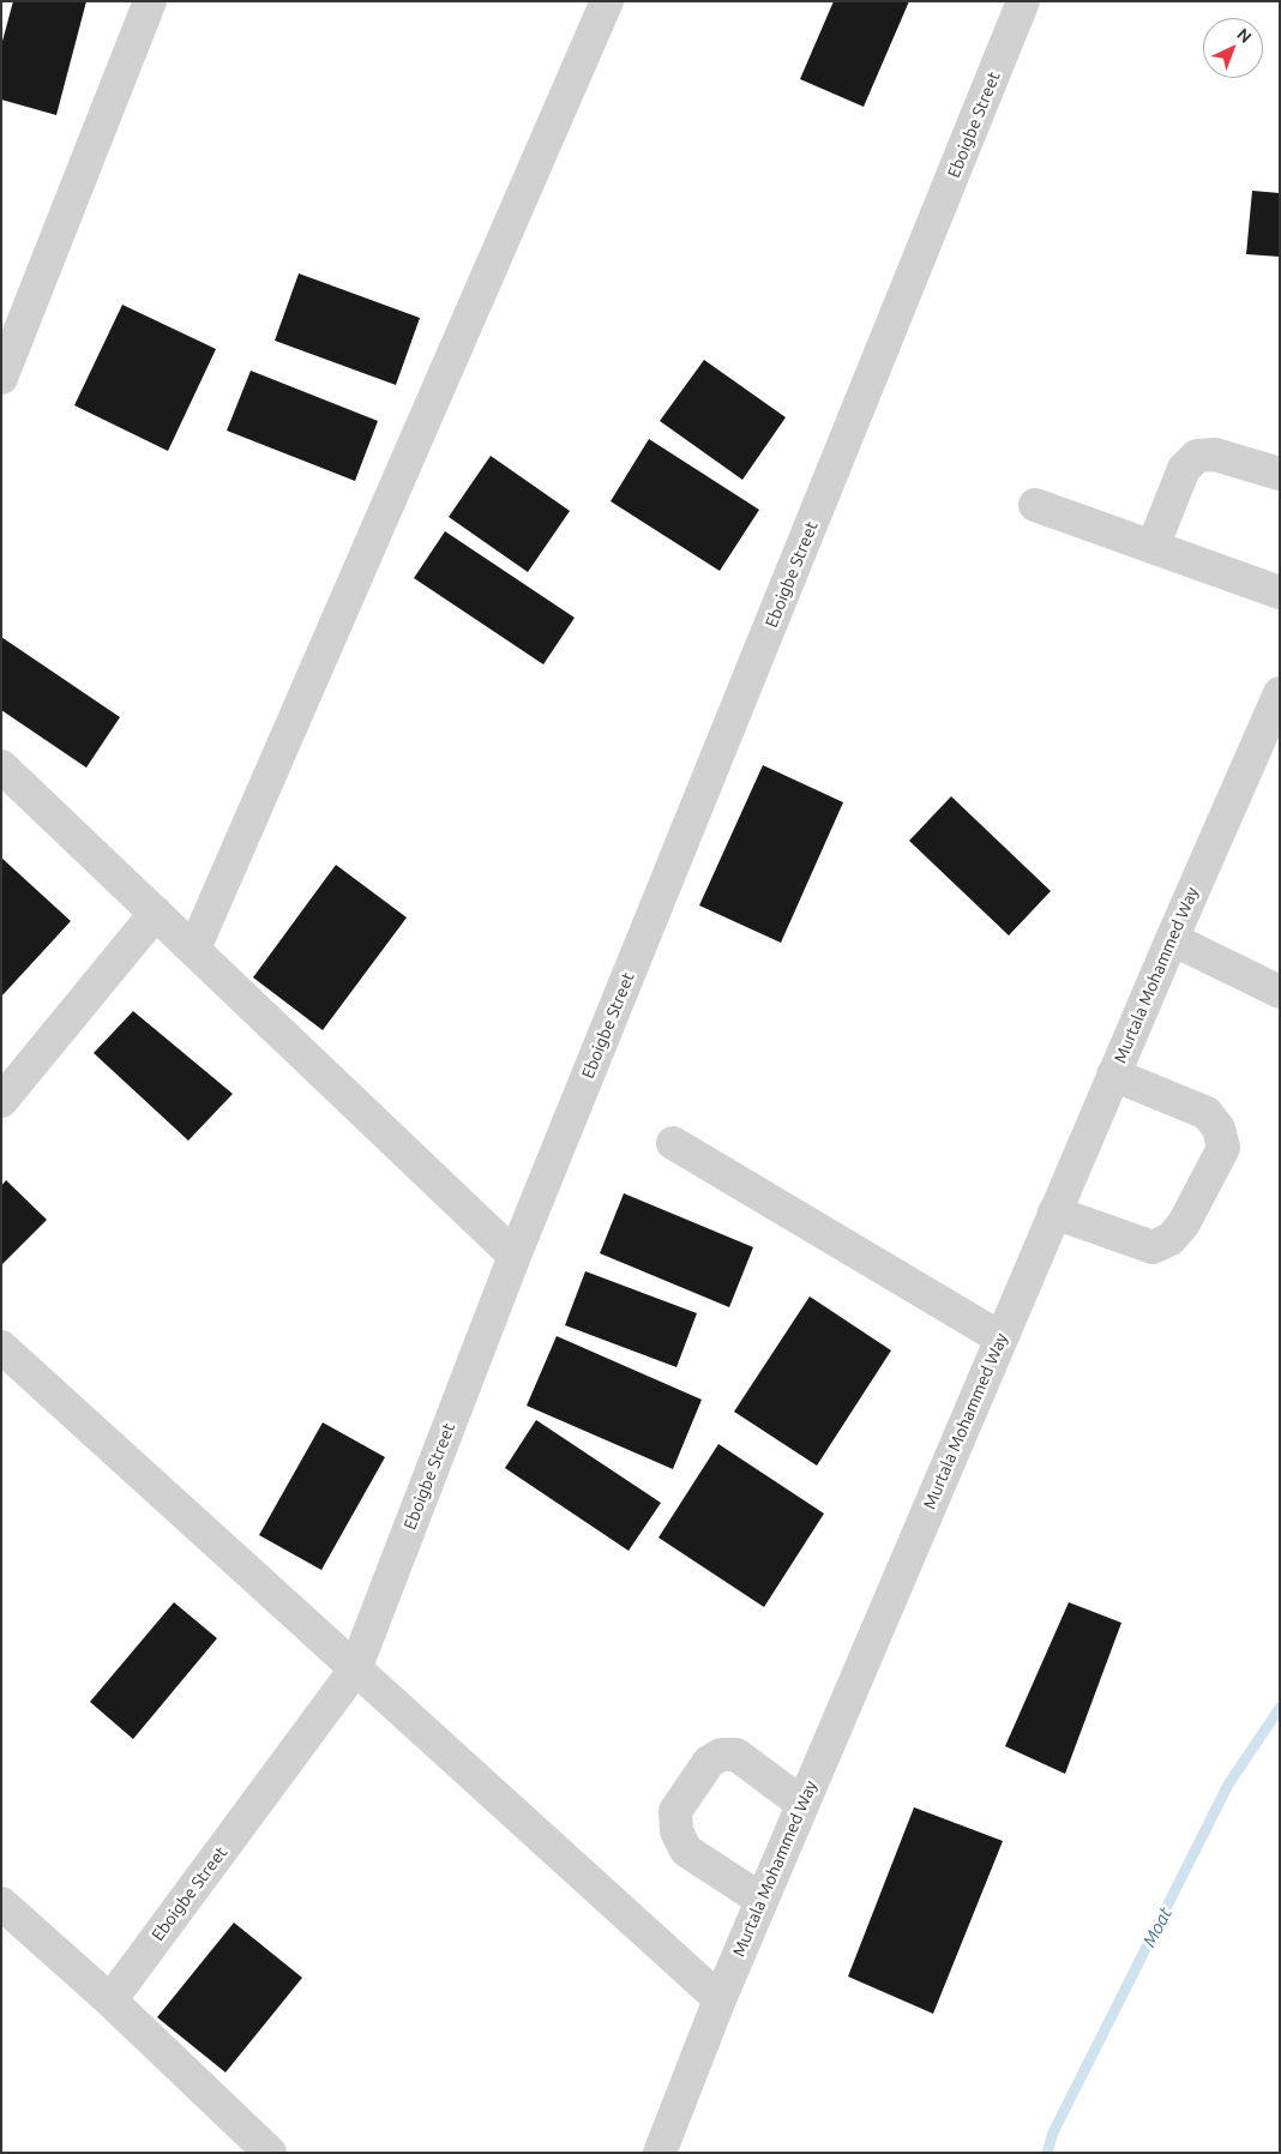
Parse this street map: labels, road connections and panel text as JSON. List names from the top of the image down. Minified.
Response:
{"streets":{"street":["Eboigbe Street","Murtala Mohammed Way"]},"water":["Moat"],"north":"top right"}
